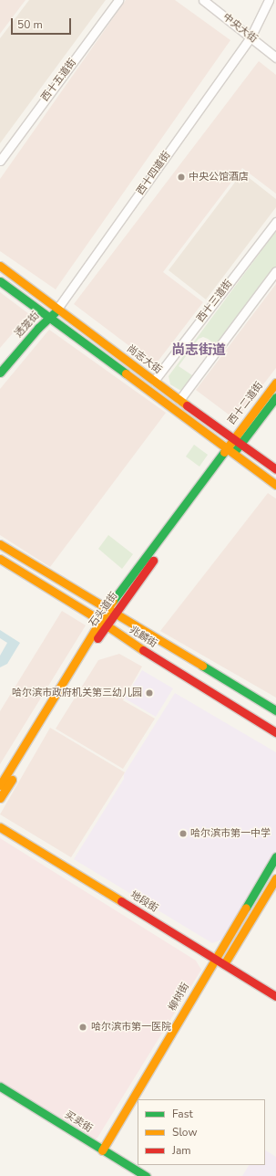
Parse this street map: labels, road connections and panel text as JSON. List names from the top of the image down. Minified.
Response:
{"streets":{"main road":["透笼街","尚志大街","西十二道街","石头道街","兆麟街","地段街","柳树街","买卖街"],"street":["中央大街","西十五道街","西十四道街","西十三道街"]},"crossings":[["中央大街","西十四道街"],["西十四道街","透笼街"],["西十四道街","尚志大街"],["西十三道街","尚志大街"],["透笼街","尚志大街"],["尚志大街","西十二道街"],["尚志大街","石头道街"],["西十二道街","石头道街"],["石头道街","兆麟街"],["地段街","柳树街"],["柳树街","买卖街"]],"districts":["尚志街道"],"places":["中央公馆酒店","哈尔滨市政府机关第三幼儿园","哈尔滨市第一中学","哈尔滨市第一医院"],"legend":["Fast","Slow","Jam"],"scale_bar":"50 m"}
